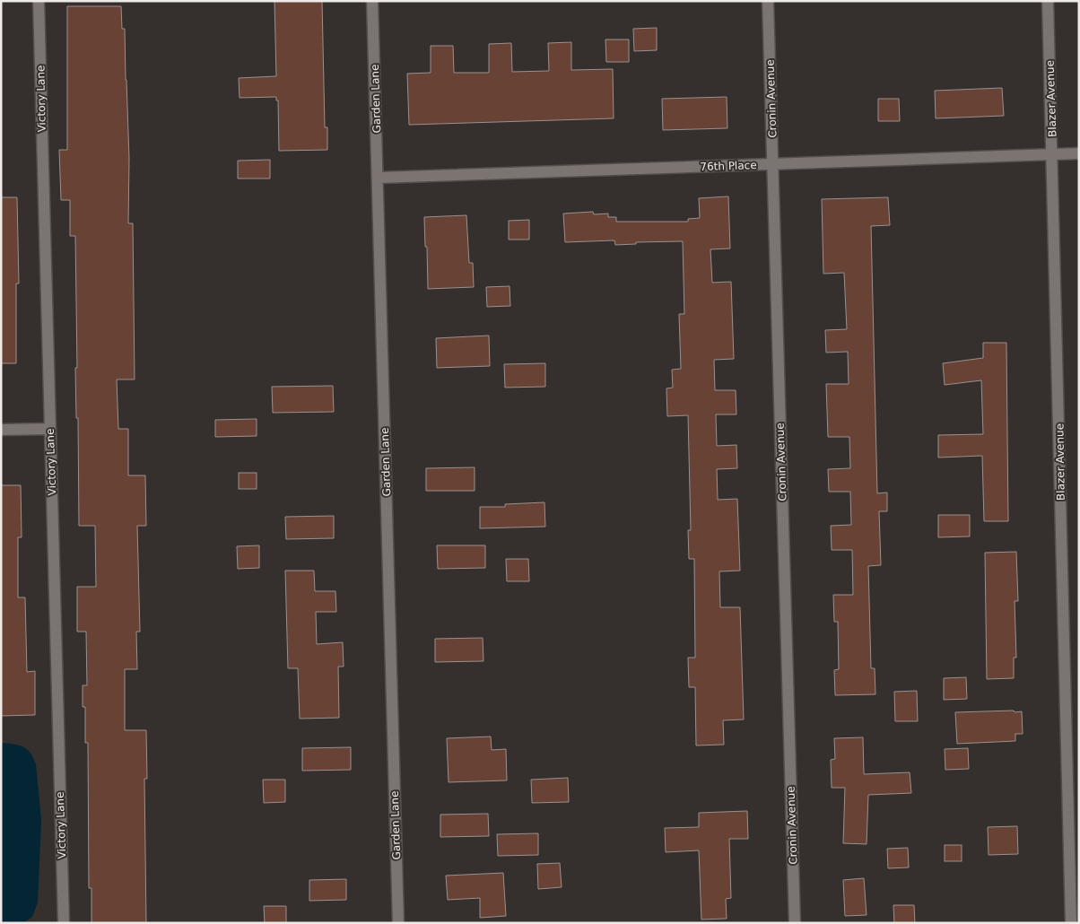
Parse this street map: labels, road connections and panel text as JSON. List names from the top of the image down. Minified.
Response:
{"streets":{"street":["Victory Lane","Garden Lane","Cronin Avenue","Blazer Avenue","76th Place"]},"crossings":[["Garden Lane","76th Place"],["Cronin Avenue","76th Place"],["Blazer Avenue","76th Place"]]}
